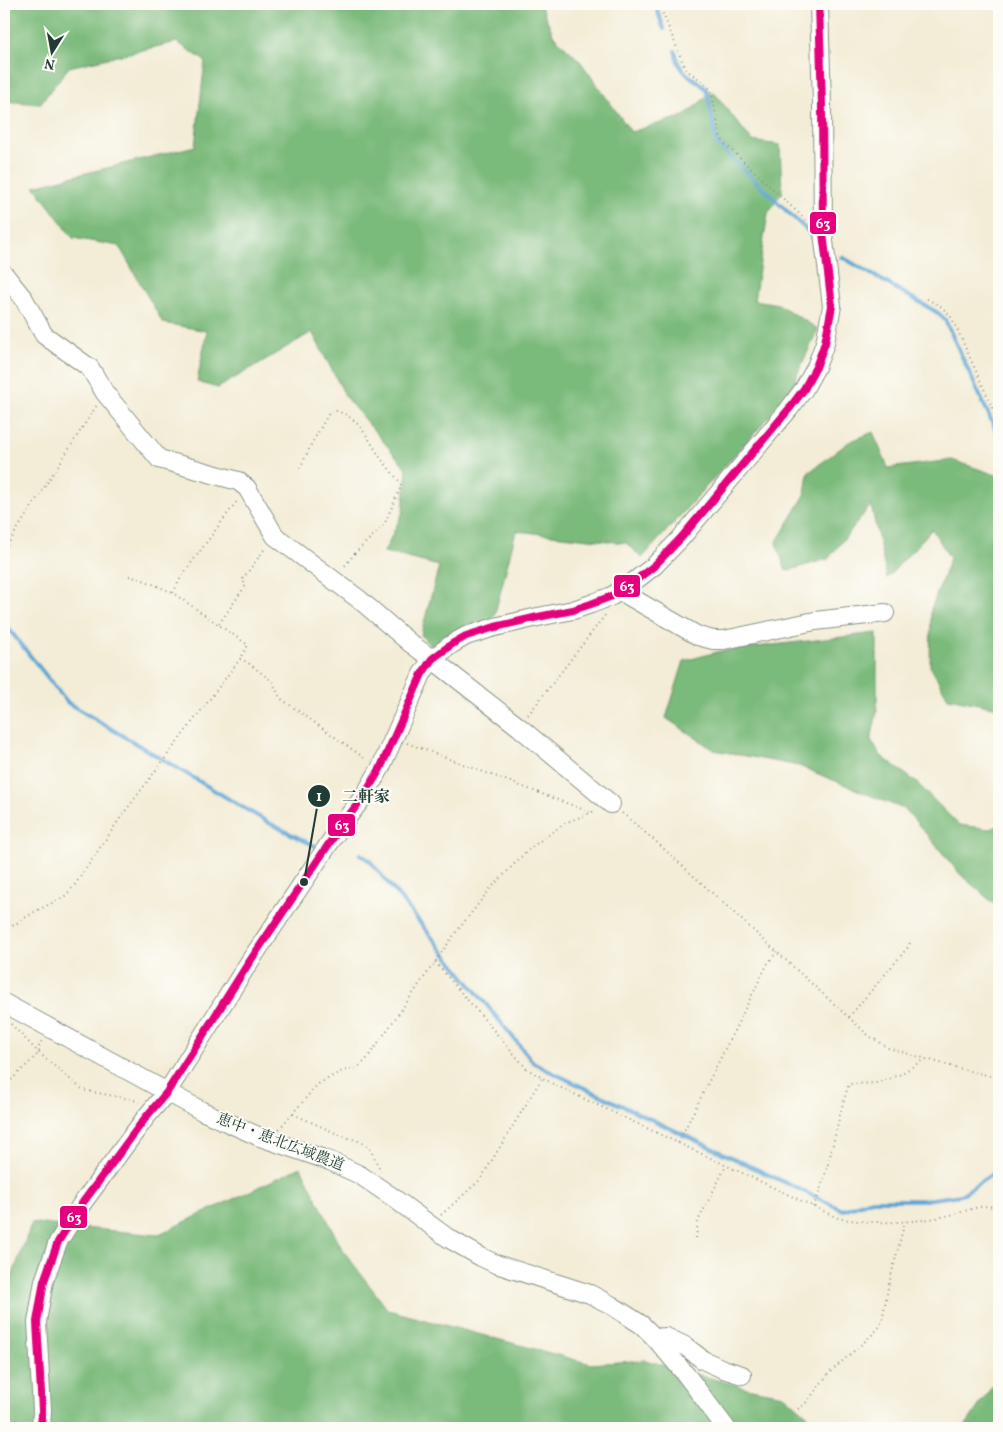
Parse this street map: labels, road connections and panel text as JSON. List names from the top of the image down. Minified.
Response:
{"streets":{"street":["恵中・恵北広域農道"]},"places":["二軒家"],"lines":["transit line 63"],"north":"bottom"}
